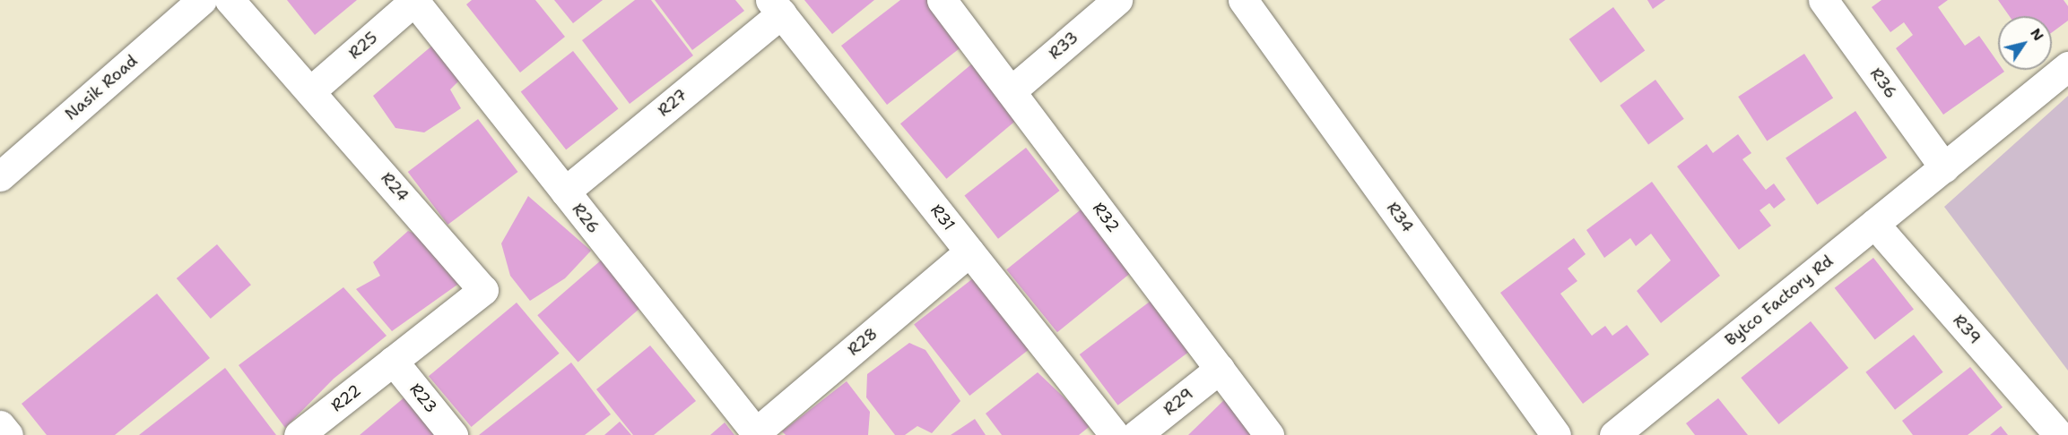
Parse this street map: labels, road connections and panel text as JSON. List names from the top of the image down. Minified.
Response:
{"streets":{"street":["R25","R33","R36","Nasik Road","R27","R24","R31","R32","R34","R26","Bytco Factory Rd","R39","R28","R22","R23","R29"]},"crossings":[["R25","R24"],["R25","R26"],["R33","R32"],["R36","Bytco Factory Rd"],["R27","R31"],["R27","R26"],["R24","R22"],["R24","R23"],["R31","R28"],["R32","R29"],["R26","R28"],["Bytco Factory Rd","R39"],["R22","R23"]],"north":"top right"}
